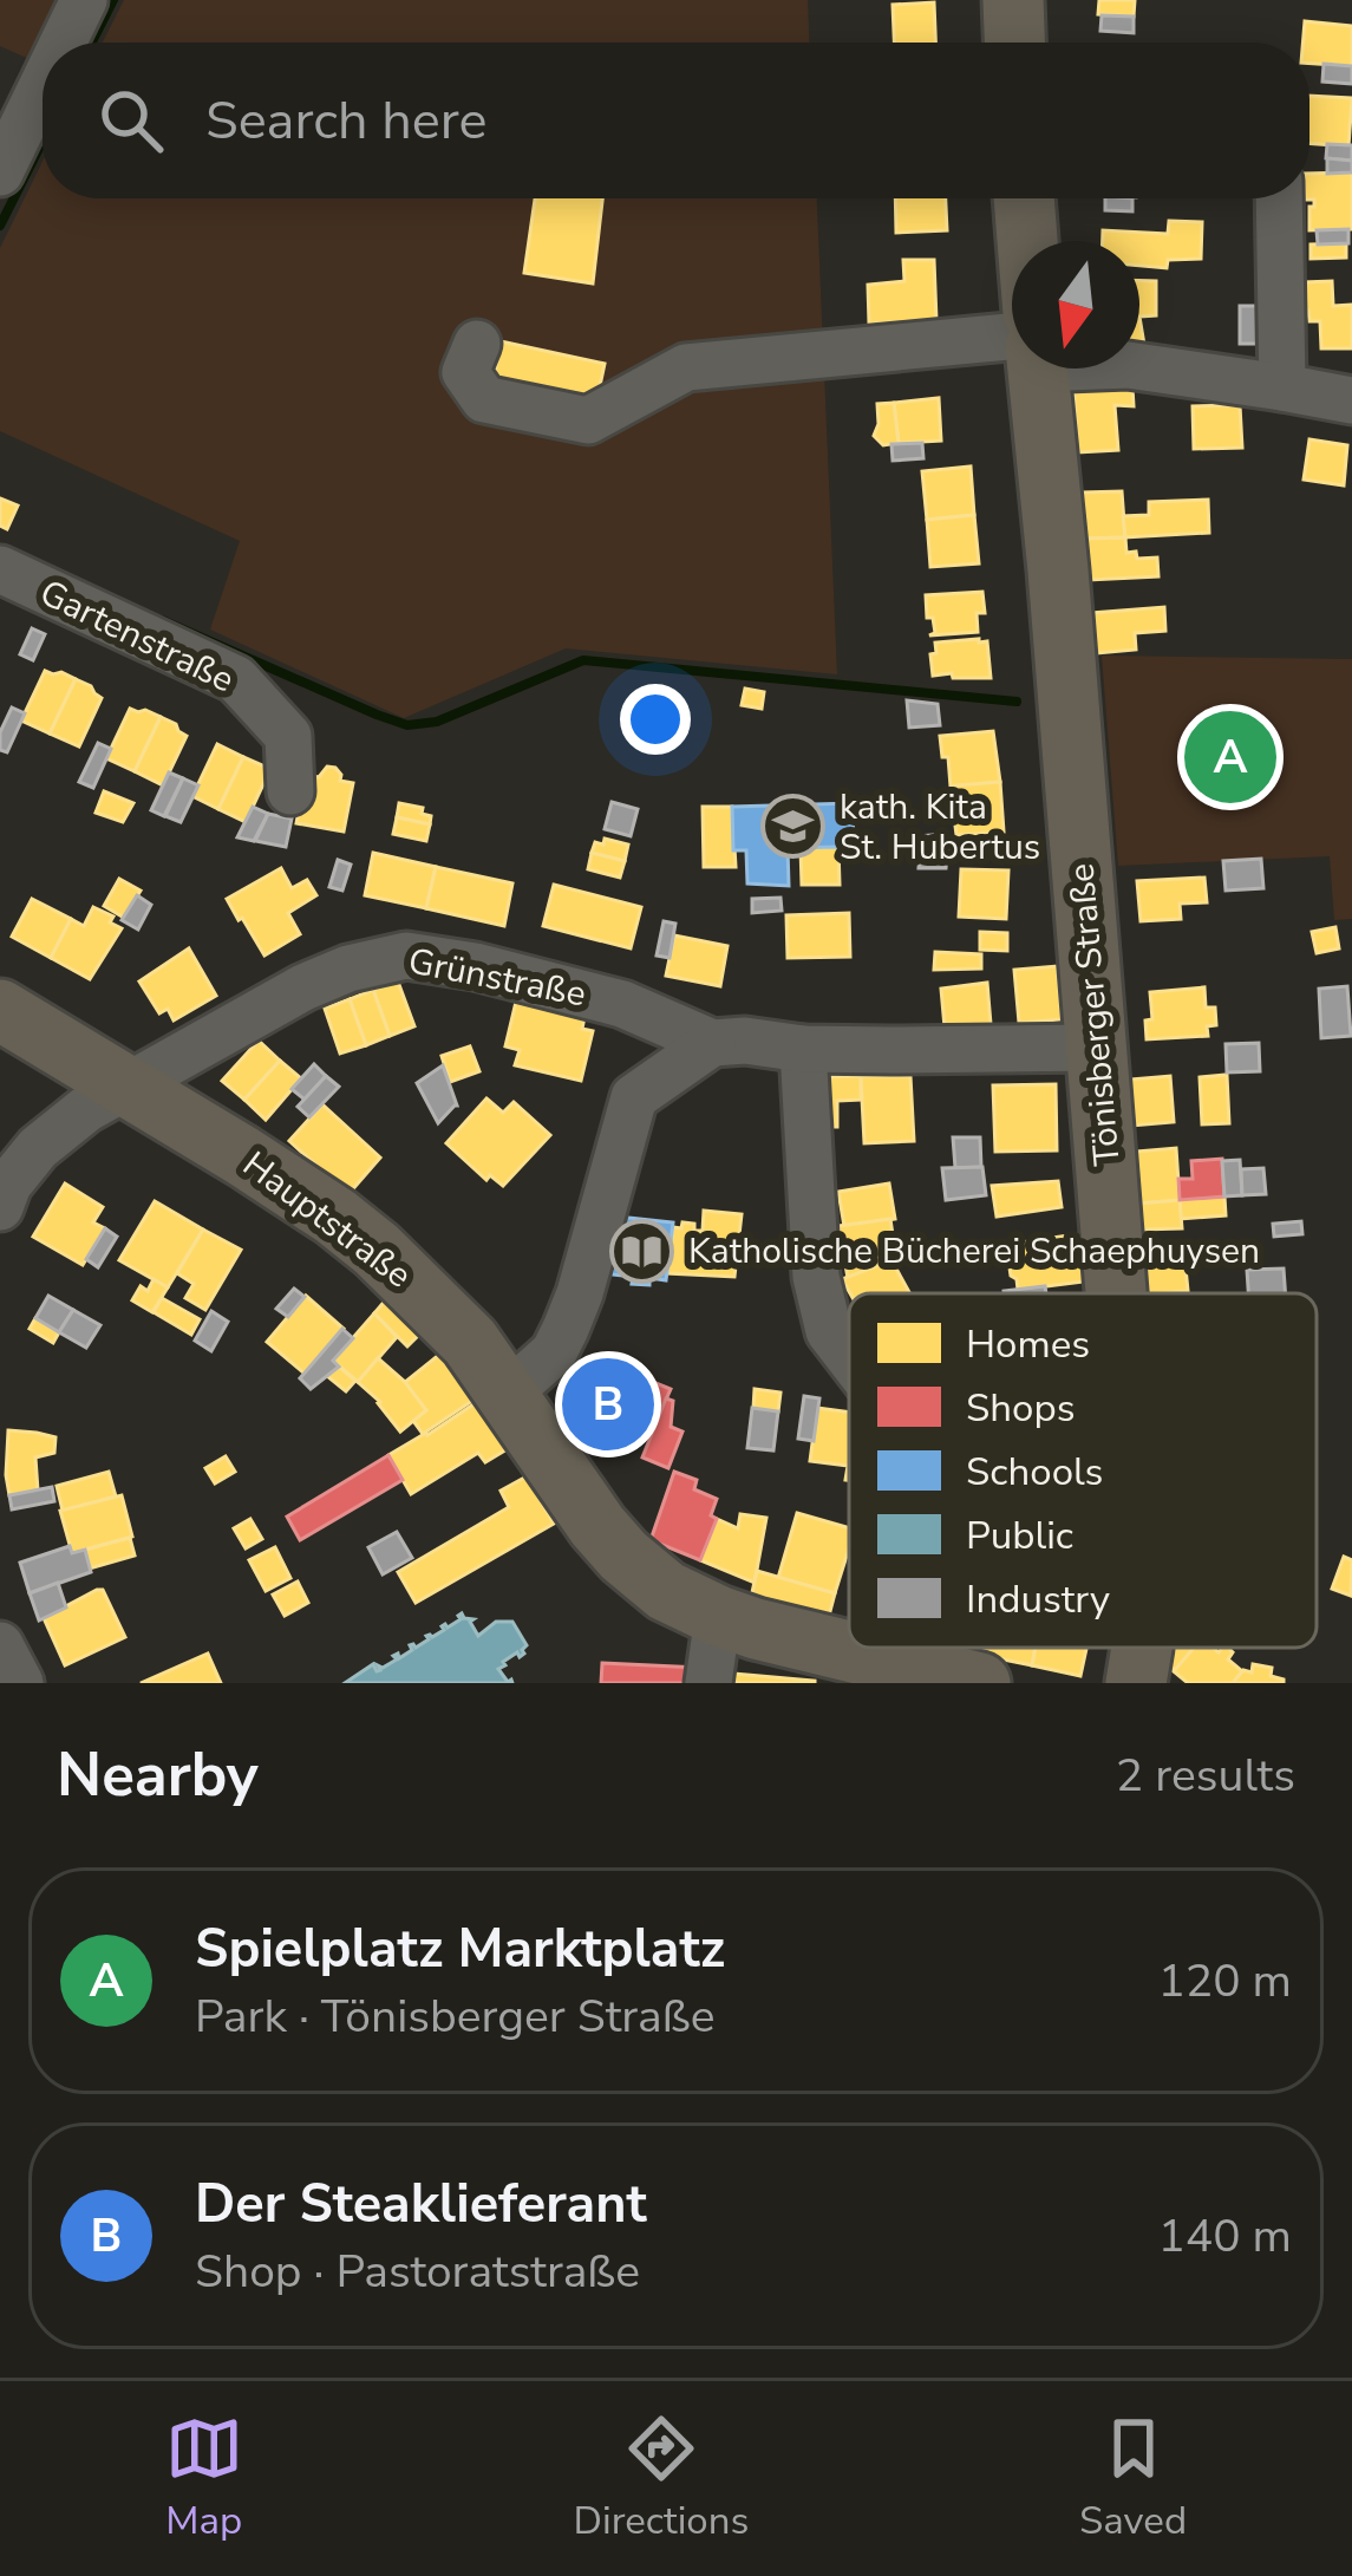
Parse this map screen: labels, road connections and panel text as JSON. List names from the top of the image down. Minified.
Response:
{"streets":{"main road":["Tönisberger Straße","Hauptstraße"],"street":["Gartenstraße","Grünstraße"]},"crossings":[["Grünstraße","Tönisberger Straße"],["Grünstraße","Hauptstraße"]],"places":{"school or university":["kath. Kita St. Hubertus"],"library":["Katholische Bücherei Schaephuysen"]},"legend":["Homes","Shops","Schools","Public","Industry"],"north":"bottom","page":{"search":"Search here","pins":["A","B"],"heading":["Nearby","2 results"],"list":[{"mark":"A","name":"Spielplatz Marktplatz","note":"Park · Tönisberger Straße","value":"120 m"},{"mark":"B","name":"Der Steaklieferant","note":"Shop · Pastoratstraße","value":"140 m"}],"nav":["Map","Directions","Saved"]}}
